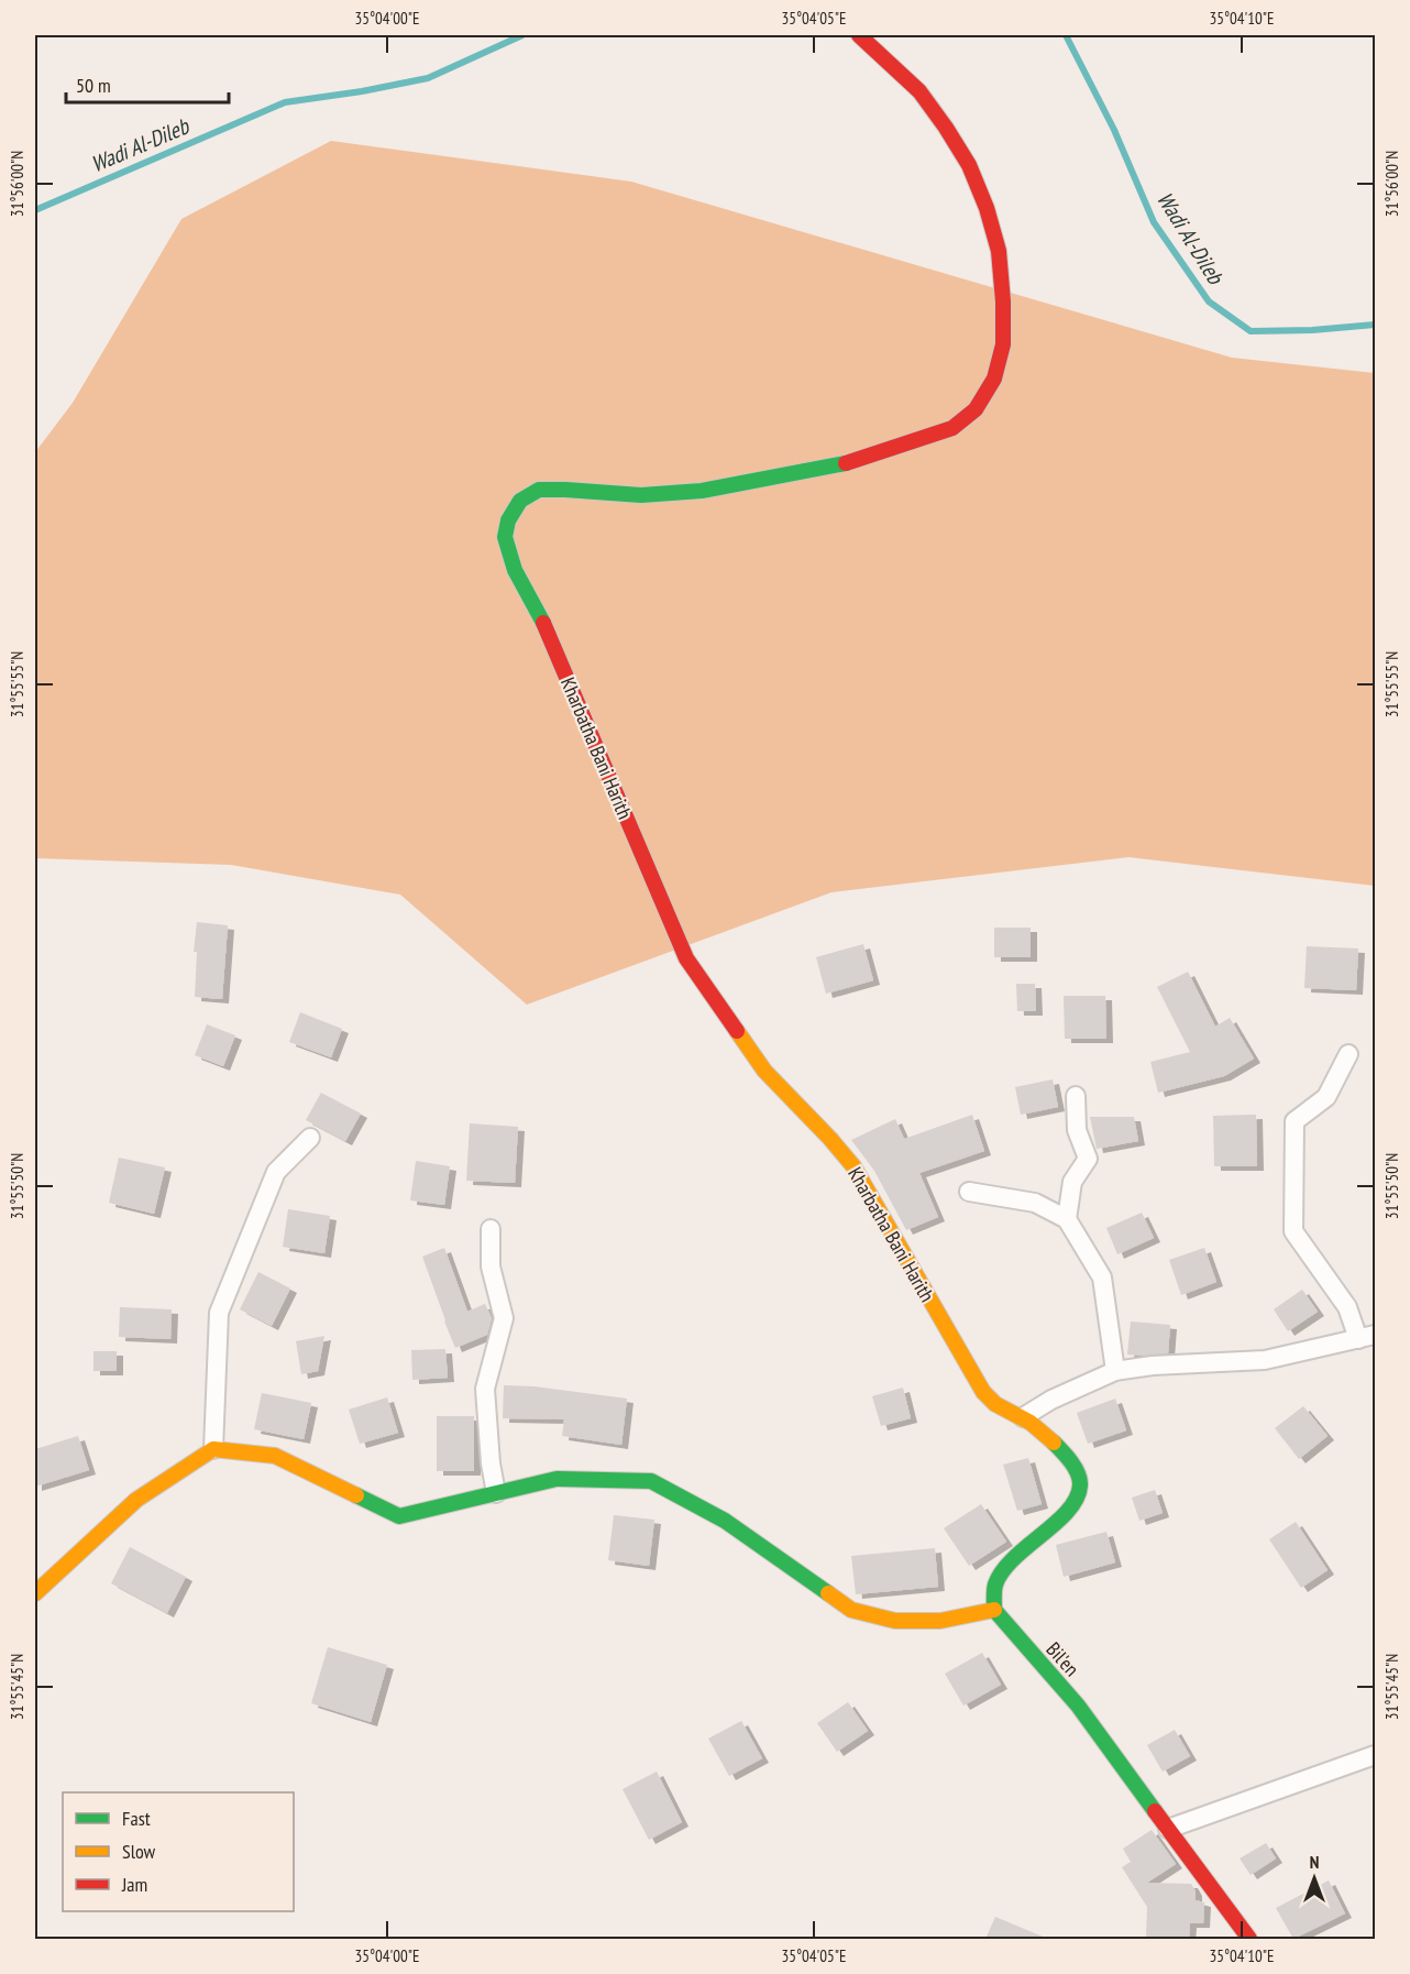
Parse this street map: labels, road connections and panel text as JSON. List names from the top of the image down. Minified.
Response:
{"streets":{"street":["Kharbatha Bani Harith","Bil'en"]},"water":["Wadi Al-Dileb"],"legend":["Fast","Slow","Jam"],"scale_bar":"50 m","north":"top","coordinates":["35°04'00\"E","35°04'05\"E","35°04'10\"E","31°56'00\"N","31°55'55\"N","31°55'50\"N","31°55'45\"N"]}
